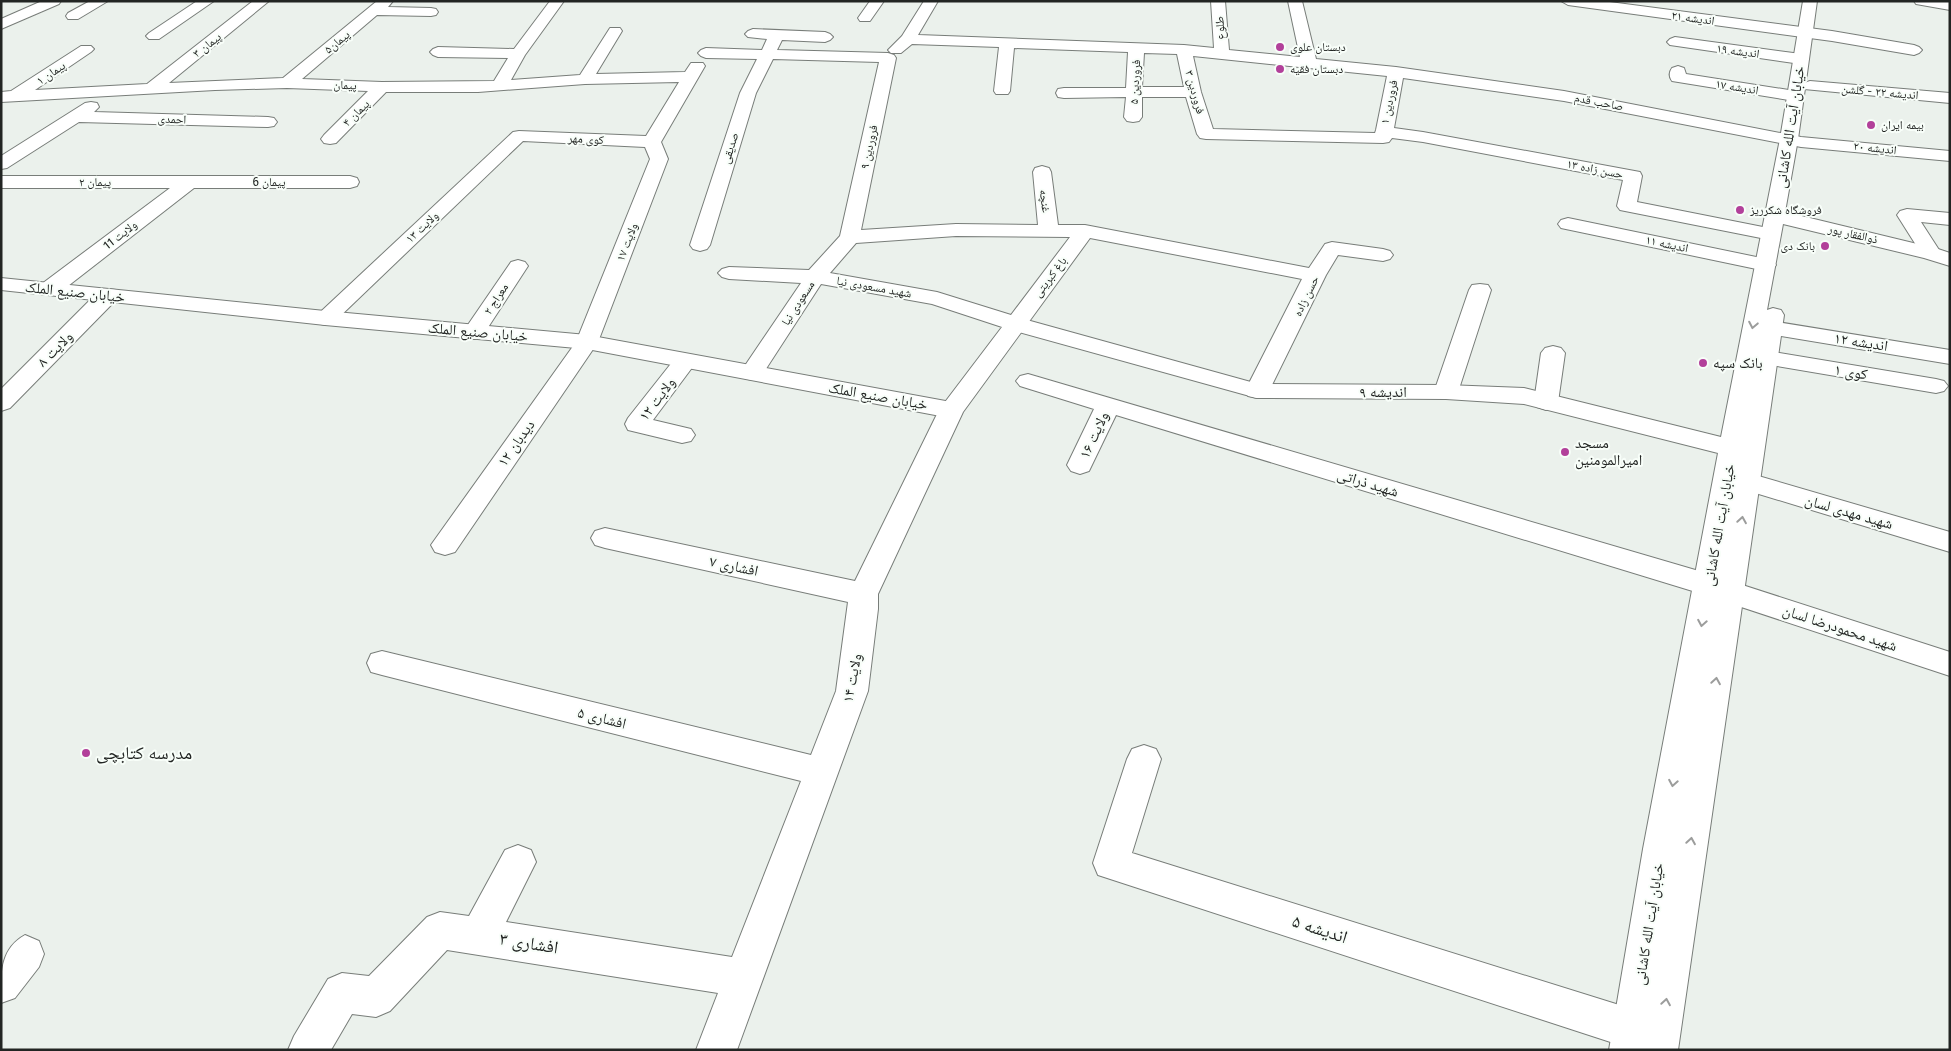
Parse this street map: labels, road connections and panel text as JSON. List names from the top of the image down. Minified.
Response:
{"streets":{"street":["اندیشه ۲۱","طلوع","پیمان۵","پیمان ۳","اندیشه ۱۹","پیمان ۱","فروردین ۵","پیمان","اندیشه ۱۷","فروردین ۳","اندیشه ۲۲ - گلشن","فروردین ۱","صاحب قدم","پیمان ۴","احمدی","خیابان آیت الله کاشانی","کوی مهر","فروردین ۹","صدیقی","اندیشه ۲۰","حسن زاده ۱۳","پیمان ۲","پیمان 6","غنچه","ولایت ۱۳","ذوالفقار پور","ولایت 11","ولایت ۱۷","اندیشه ۱۱","باغ کبریتی","شهید مسعودی نیا","خیابان صنیع الملک","حسن زاده","معراج ۲","مسعودی نیا","اندیشه ۱۲","ولایت ۸","کوی ۱","اندیشه ۹","ولایت ۱۲","ولایت ۱۶","دیدبان ۱۲","شهید ذراتی","شهید مهدی لسان","افشاری ۷","شهید محمودرضا لسان","ولایت ۱۴","افشاری ۵","اندیشه ۵","افشاری ۳"]},"crossings":[["اندیشه ۲۱","خیابان آیت الله کاشانی"],["طلوع","صاحب قدم"],["پیمان۵","پیمان"],["پیمان ۳","پیمان"],["اندیشه ۱۹","خیابان آیت الله کاشانی"],["پیمان ۱","پیمان"],["فروردین ۵","صاحب قدم"],["پیمان","پیمان ۴"],["اندیشه ۱۷","اندیشه ۲۲ - گلشن"],["اندیشه ۱۷","خیابان آیت الله کاشانی"],["فروردین ۳","فروردین ۱"],["فروردین ۳","صاحب قدم"],["فروردین ۳","حسن زاده ۱۳"],["اندیشه ۲۲ - گلشن","خیابان آیت الله کاشانی"],["فروردین ۱","صاحب قدم"],["فروردین ۱","حسن زاده ۱۳"],["صاحب قدم","خیابان آیت الله کاشانی"],["صاحب قدم","اندیشه ۲۰"],["خیابان آیت الله کاشانی","اندیشه ۲۰"],["خیابان آیت الله کاشانی","حسن زاده ۱۳"],["خیابان آیت الله کاشانی","ذوالفقار پور"],["خیابان آیت الله کاشانی","اندیشه ۱۱"],["خیابان آیت الله کاشانی","اندیشه ۱۲"],["خیابان آیت الله کاشانی","کوی ۱"],["خیابان آیت الله کاشانی","اندیشه ۹"],["خیابان آیت الله کاشانی","شهید ذراتی"],["خیابان آیت الله کاشانی","شهید مهدی لسان"],["خیابان آیت الله کاشانی","شهید محمودرضا لسان"],["خیابان آیت الله کاشانی","اندیشه ۵"],["کوی مهر","ولایت ۱۳"],["کوی مهر","ولایت ۱۷"],["فروردین ۹","مسعودی نیا"],["حسن زاده ۱۳","ذوالفقار پور"],["پیمان ۲","پیمان 6"],["پیمان ۲","ولایت 11"],["پیمان 6","ولایت 11"],["ولایت ۱۳","خیابان صنیع الملک"],["ولایت 11","خیابان صنیع الملک"],["ولایت ۱۷","خیابان صنیع الملک"],["ولایت ۱۷","دیدبان ۱۲"],["باغ کبریتی","شهید مسعودی نیا"],["باغ کبریتی","اندیشه ۹"],["باغ کبریتی","ولایت ۱۴"],["شهید مسعودی نیا","مسعودی نیا"],["شهید مسعودی نیا","اندیشه ۹"],["شهید مسعودی نیا","ولایت ۱۴"],["خیابان صنیع الملک","معراج ۲"],["خیابان صنیع الملک","مسعودی نیا"],["خیابان صنیع الملک","ولایت ۸"],["خیابان صنیع الملک","ولایت ۱۲"],["خیابان صنیع الملک","دیدبان ۱۲"],["خیابان صنیع الملک","ولایت ۱۴"],["حسن زاده","اندیشه ۹"],["اندیشه ۹","ولایت ۱۴"],["ولایت ۱۶","شهید ذراتی"],["شهید ذراتی","شهید محمودرضا لسان"],["افشاری ۷","ولایت ۱۴"],["ولایت ۱۴","افشاری ۵"],["ولایت ۱۴","افشاری ۳"]],"places":["دبستان علوی","دبستان فقیه","بیمه ایران","فروشگاه شکرریز","بانک دی","بانک سپه","مسجد امیرالمومنین","مدرسه کتابچی"]}
